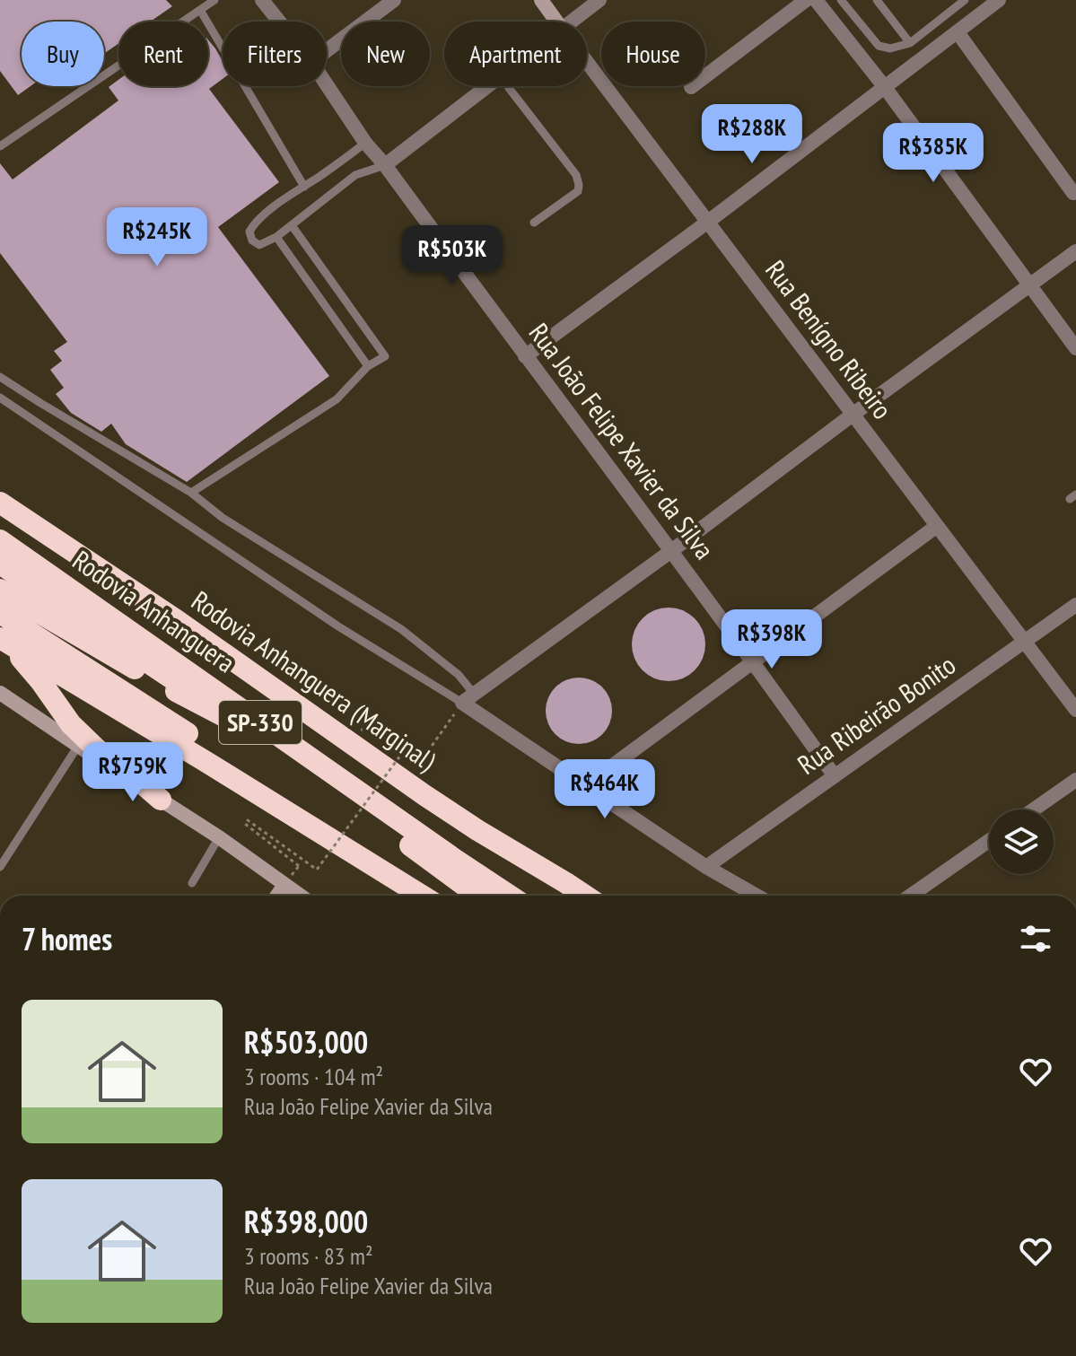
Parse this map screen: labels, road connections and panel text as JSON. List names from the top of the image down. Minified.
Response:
{"streets":{"highway":["Rodovia Anhanguera","Rodovia Anhanguera (Marginal)","SP-330"],"street":["Rua Benígno Ribeiro","Rua João Felipe Xavier da Silva","Rua Ribeirão Bonito"]},"crossings":[["Rua Benígno Ribeiro","Rua Ribeirão Bonito"],["Rua João Felipe Xavier da Silva","Rua Ribeirão Bonito"]],"page":{"chip":["Buy","Rent","Filters","New","Apartment","House"],"price":["R$288K","R$385K","R$245K","R$503K","R$398K","R$759K","R$464K"],"heading":"7 homes","list":[{"name":"R$503,000","note":"3 rooms · 104 m² · Rua João Felipe Xavier da Silva"},{"name":"R$398,000","note":"3 rooms · 83 m² · Rua João Felipe Xavier da Silva"}]}}
